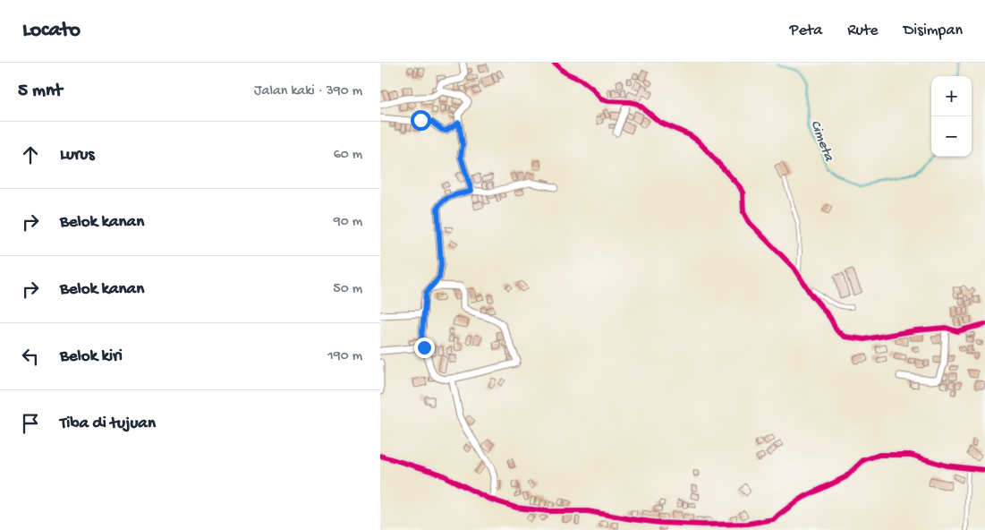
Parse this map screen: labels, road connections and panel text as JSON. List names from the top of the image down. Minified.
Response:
{"water":["Cimeta"],"page":{"header":"Locato","nav":["Peta","Rute","Disimpan"],"heading":["5 mnt","Jalan kaki · 390 m"],"map_buttons":["+","−"],"list":[["Lurus","60 m"],["Belok kanan","90 m"],["Belok kanan","50 m"],["Belok kiri","190 m"],"Tiba di tujuan"]}}
